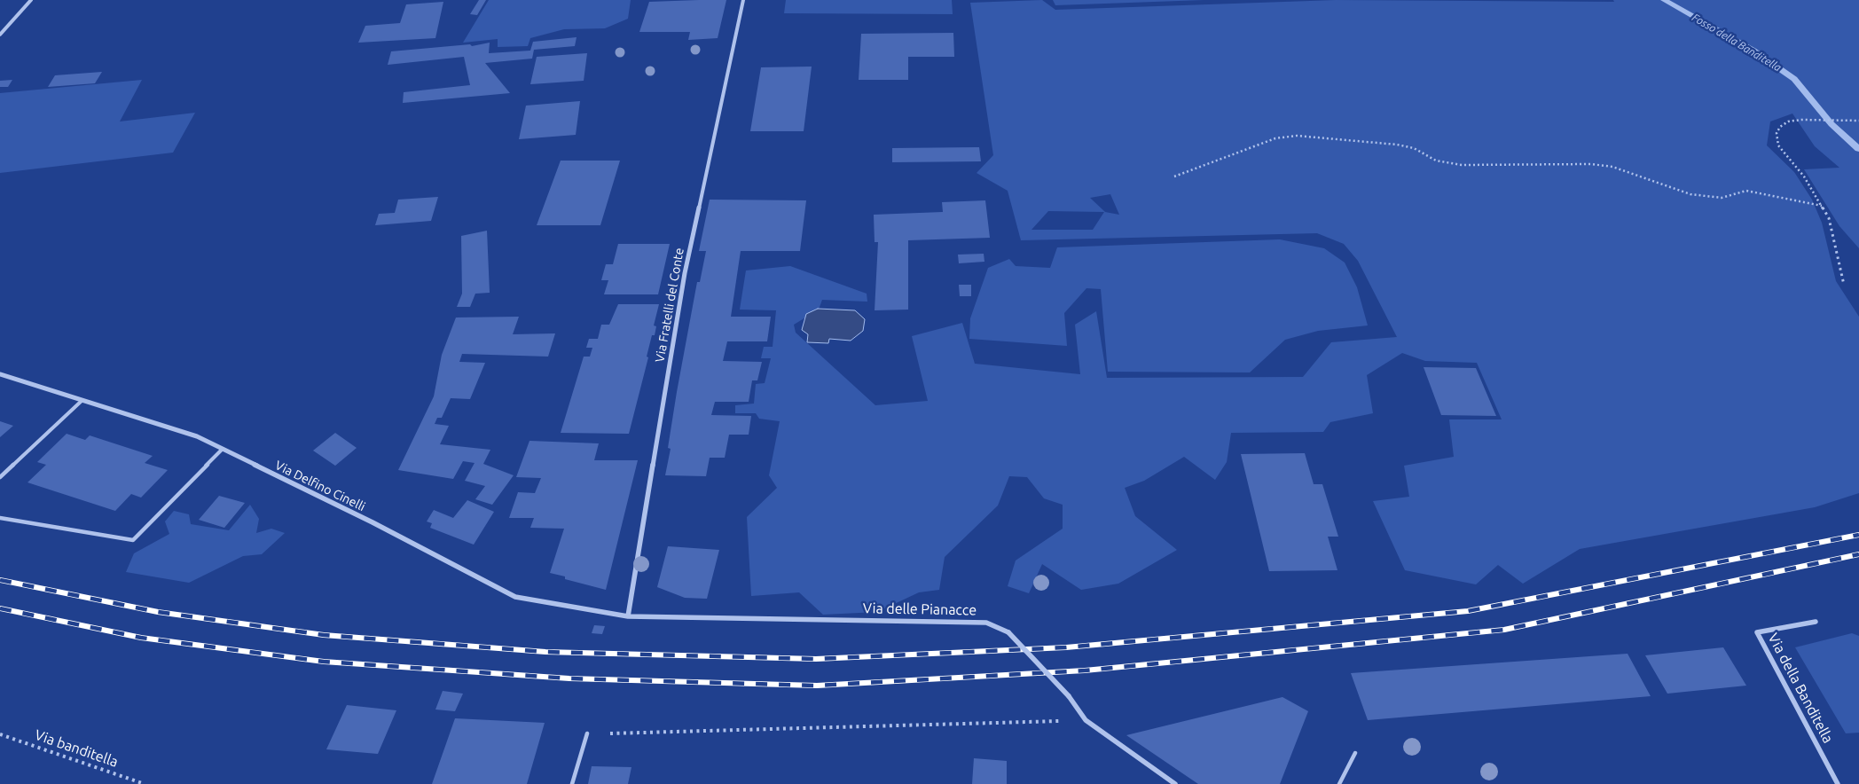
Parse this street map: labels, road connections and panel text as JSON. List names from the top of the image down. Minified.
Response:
{"streets":{"street":["Via Fratelli del Conte","Via Delfino Cinelli","Via delle Pianacce","Via della Banditella"],"path":["Via banditella"]},"crossings":[["Via Fratelli del Conte","Via Delfino Cinelli"],["Via Fratelli del Conte","Via delle Pianacce"],["Via Delfino Cinelli","Via delle Pianacce"]],"water":["Fosso della Banditella"]}
